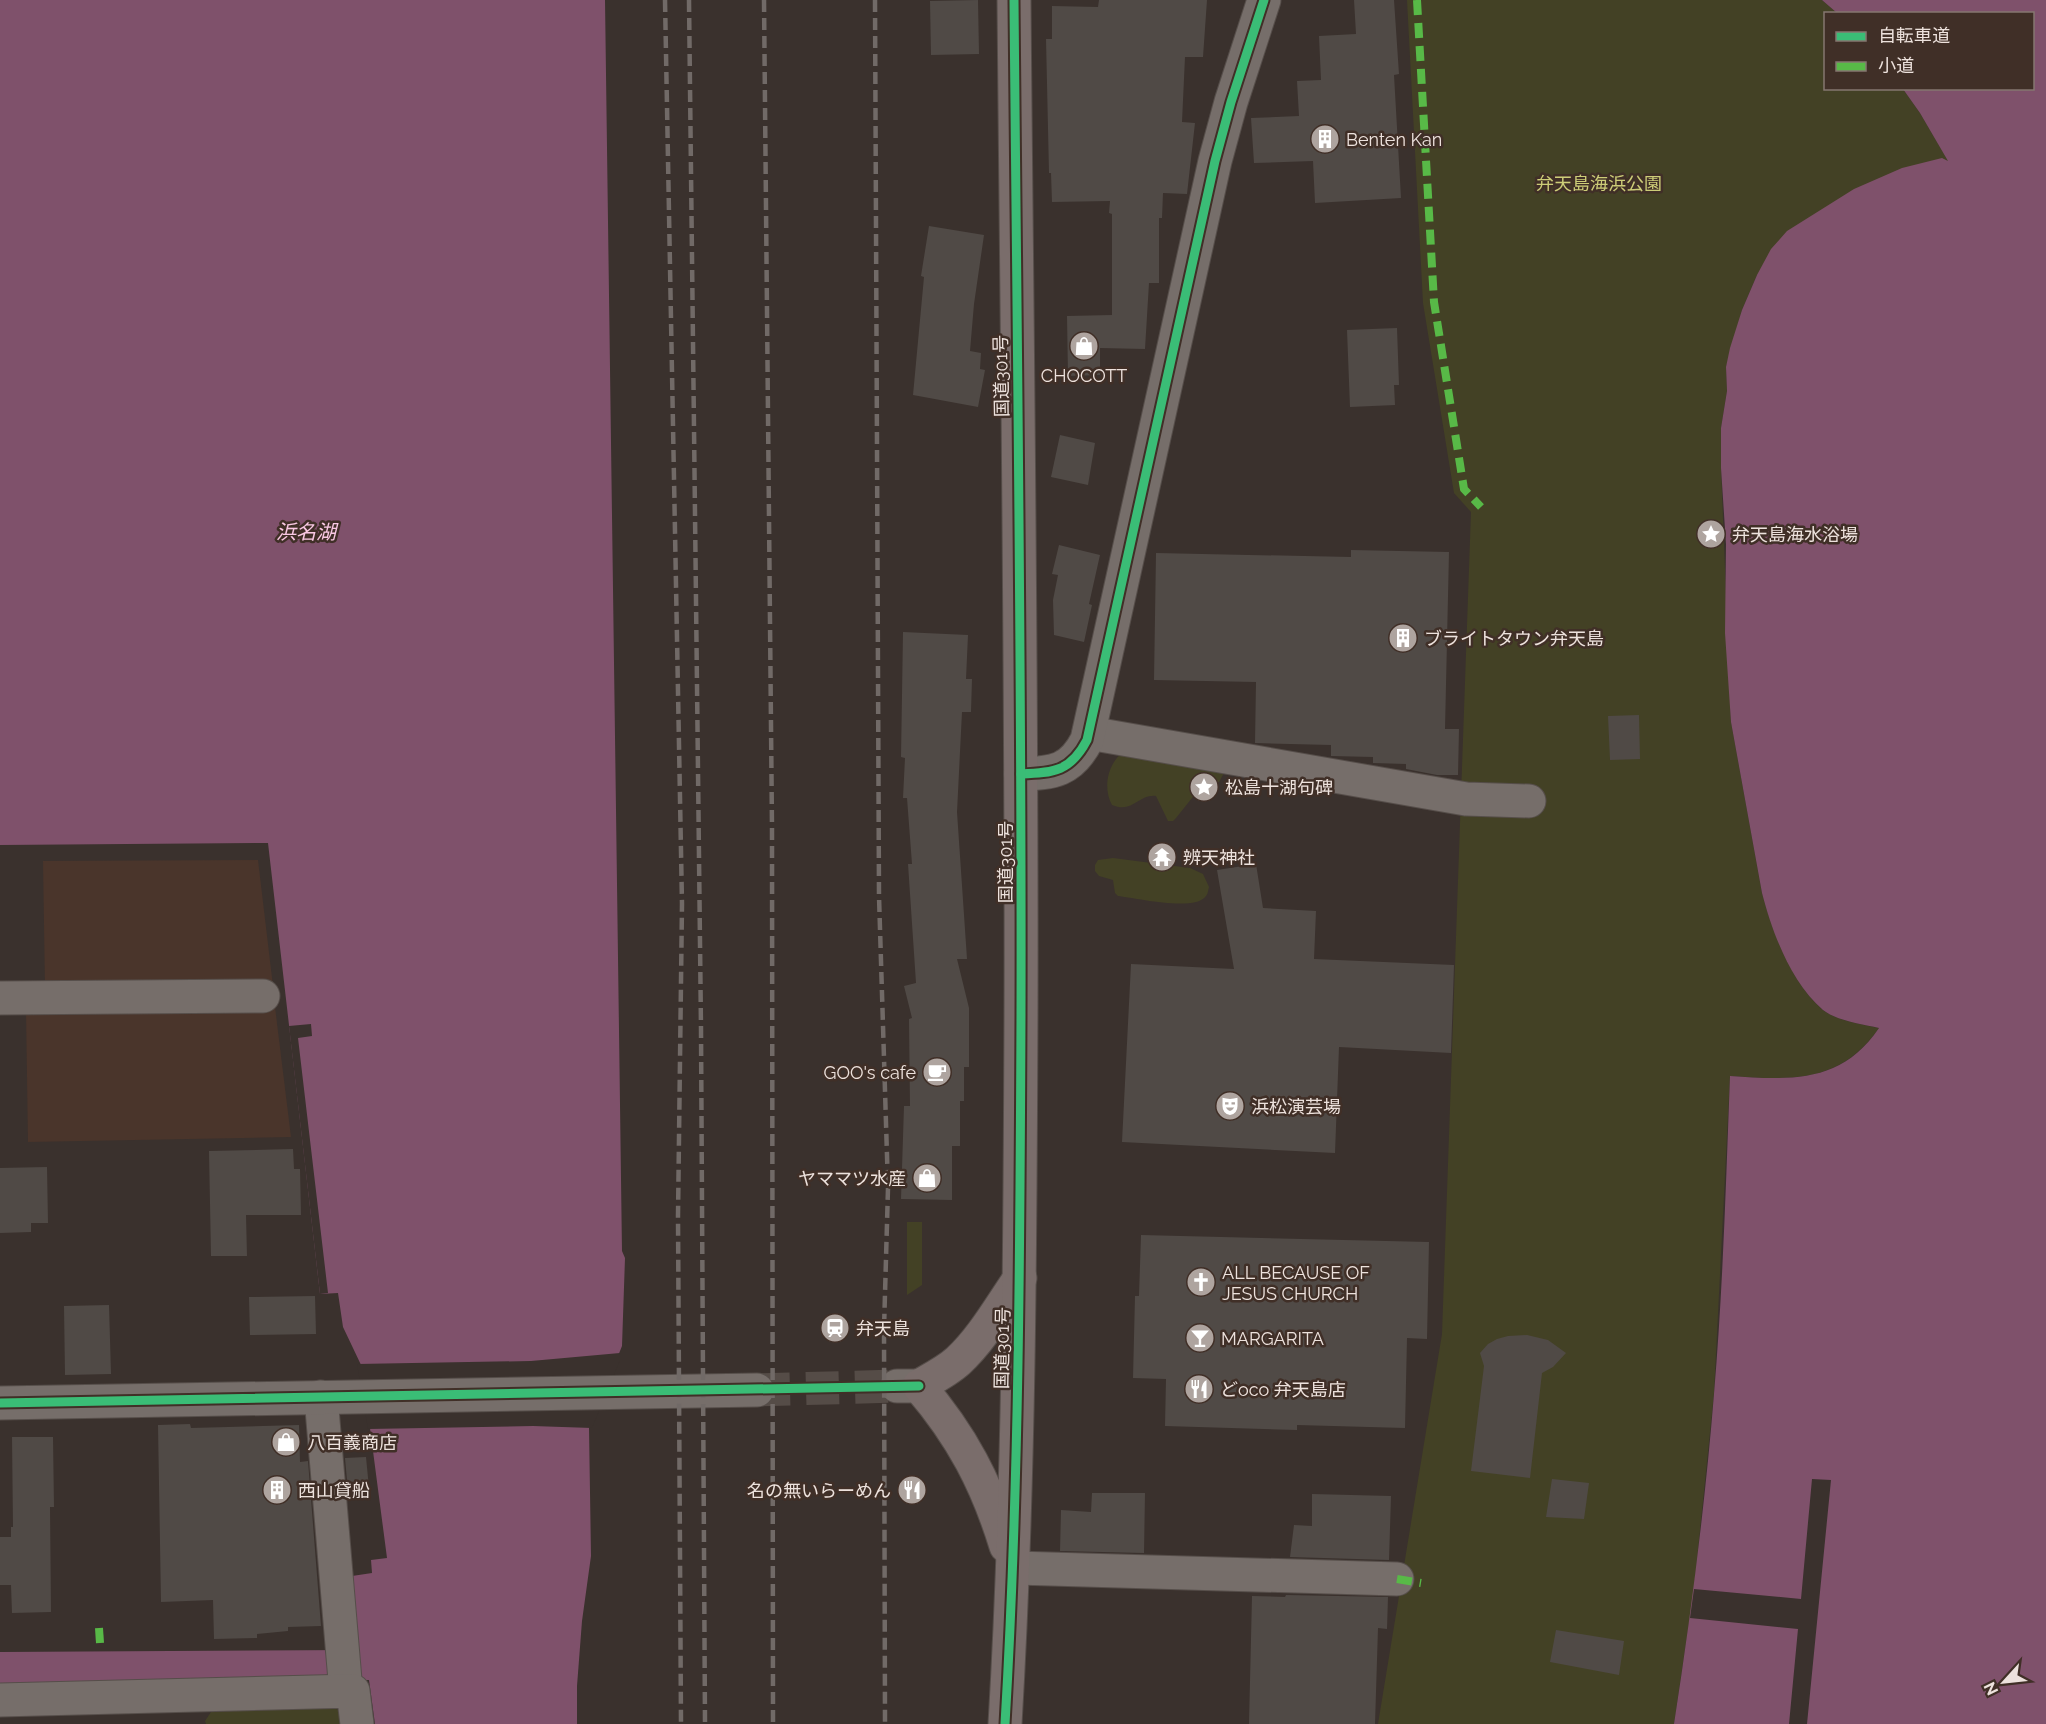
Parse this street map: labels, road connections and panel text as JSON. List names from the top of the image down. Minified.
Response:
{"streets":{"highway":["国道301号"]},"water":["浜名湖"],"parks":["弁天島海浜公園"],"places":{"building":["Benten Kan","ブライトタウン弁天島","西山貸船"],"shop":["CHOCOTT","ヤママツ水産","八百義商店"],"place":["弁天島海水浴場","松島十湖句碑"],"temple":["辨天神社"],"cafe":["GOO's cafe"],"theatre":["浜松演芸場"],"church":["ALL BECAUSE OF JESUS CHURCH"],"station":["弁天島"],"bar":["MARGARITA"],"restaurant":["どoco 弁天島店","名の無いらーめん"]},"legend":["自転車道","小道"],"north":"bottom left"}
